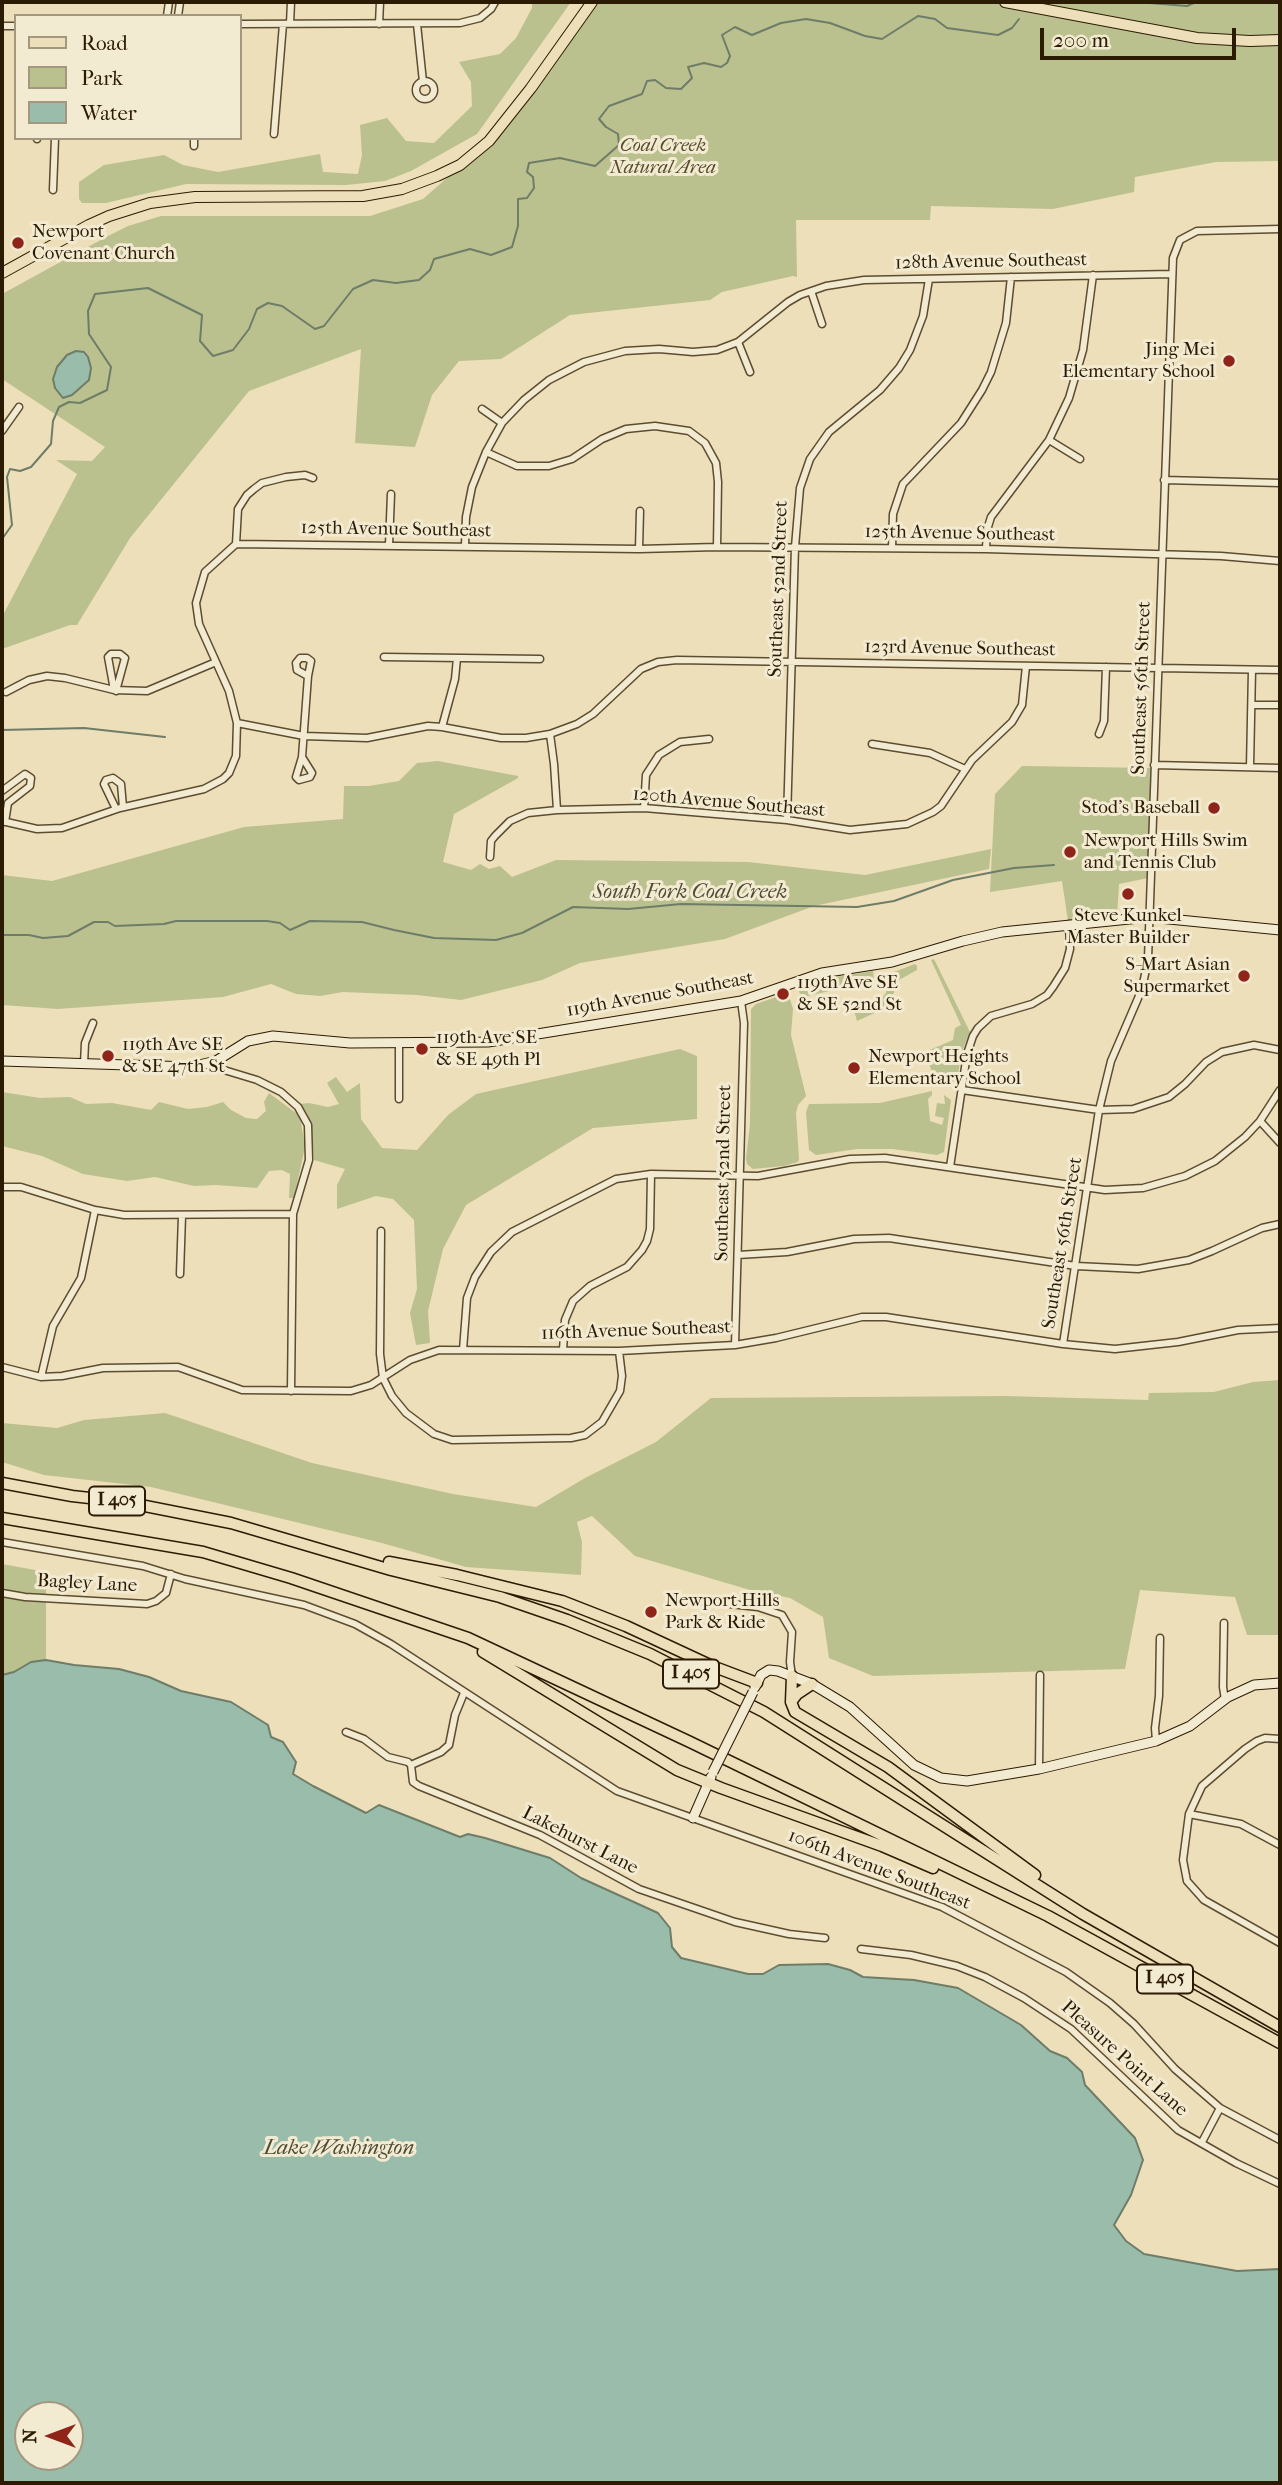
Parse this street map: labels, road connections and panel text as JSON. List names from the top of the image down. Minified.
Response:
{"streets":{"highway":["I 405"],"street":["128th Avenue Southeast","125th Avenue Southeast","Southeast 52nd Street","123rd Avenue Southeast","Southeast 56th Street","120th Avenue Southeast","119th Avenue Southeast","116th Avenue Southeast","Bagley Lane","Lakehurst Lane","106th Avenue Southeast","Pleasure Point Lane"]},"crossings":[["128th Avenue Southeast","Southeast 52nd Street"],["128th Avenue Southeast","Southeast 56th Street"],["125th Avenue Southeast","Southeast 52nd Street"],["125th Avenue Southeast","Southeast 56th Street"],["Southeast 52nd Street","123rd Avenue Southeast"],["Southeast 52nd Street","120th Avenue Southeast"],["Southeast 52nd Street","119th Avenue Southeast"],["Southeast 52nd Street","116th Avenue Southeast"],["123rd Avenue Southeast","Southeast 56th Street"],["123rd Avenue Southeast","120th Avenue Southeast"],["Southeast 56th Street","119th Avenue Southeast"],["Southeast 56th Street","116th Avenue Southeast"],["Bagley Lane","106th Avenue Southeast"]],"water":["South Fork Coal Creek","Lake Washington"],"parks":["Coal Creek Natural Area"],"places":["Newport Covenant Church","Jing Mei Elementary School","Stod's Baseball","Newport Hills Swim and Tennis Club","Steve Kunkel Master Builder","S-Mart Asian Supermarket","119th Ave SE & SE 52nd St","119th Ave SE & SE 49th Pl","119th Ave SE & SE 47th St","Newport Heights Elementary School","Newport Hills Park & Ride"],"legend":["Road","Park","Water"],"scale_bar":"200 m","north":"left"}
